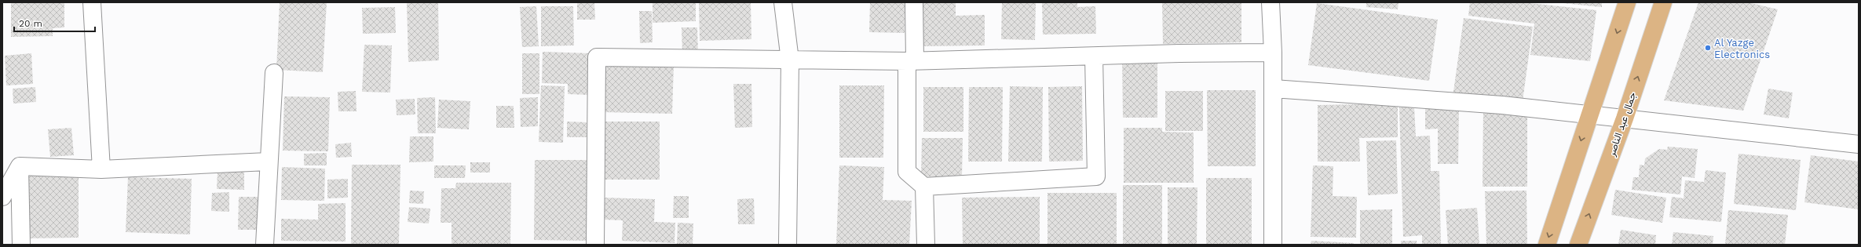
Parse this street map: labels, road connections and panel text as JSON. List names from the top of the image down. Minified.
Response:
{"streets":{"main road":["جمال عبد الناصر"]},"places":["Al Yazge Electronics"],"scale_bar":"20 m"}
